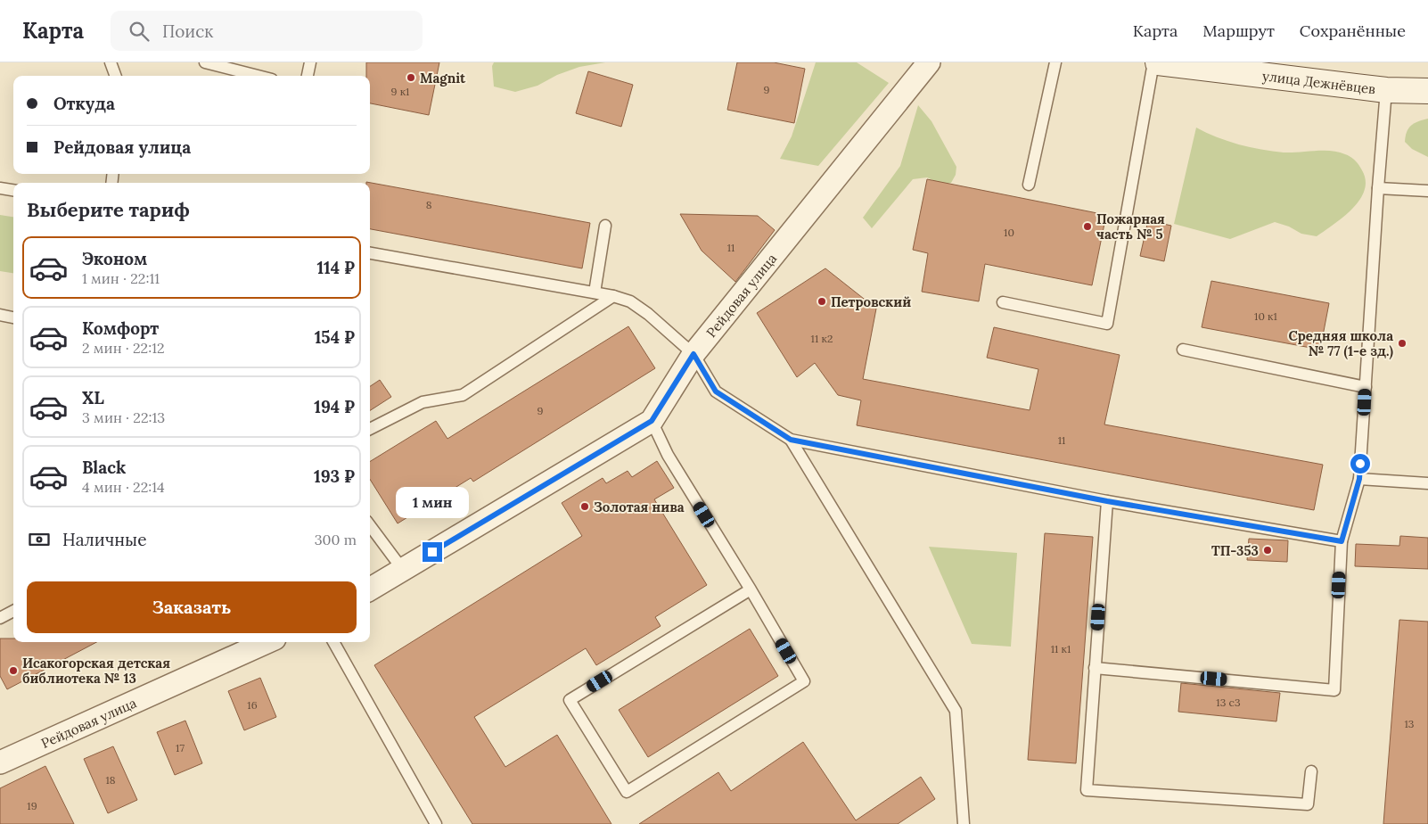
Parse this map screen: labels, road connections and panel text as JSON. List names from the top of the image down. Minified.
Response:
{"streets":{"main road":["улица Дежнёвцев"],"street":["Рейдовая улица"]},"places":["Magnit","Пожарная часть № 5","Петровский","Средняя школа № 77 (1-е зд.)","Золотая нива","ТП-353","Исакогорская детская библиотека № 13"],"house_numbers":["9","9 к1","8","10","11","10 к1","11 к2","9","11","11 к1","13 с3","16","13","17","18","19"],"page":{"header":"Карта","search":"Поиск","nav":["Карта","Маршрут","Сохранённые"],"banner":["Откуда","Рейдовая улица"],"heading":"Выберите тариф","list":[{"name":"Эконом","note":"1 мин · 22:11","value":"114 ₽"},{"name":"Комфорт","note":"2 мин · 22:12","value":"154 ₽"},{"name":"XL","note":"3 мин · 22:13","value":"194 ₽"},{"name":"Black","note":"4 мин · 22:14","value":"193 ₽"}],"bubble":"1 мин","pay":["Наличные","300 m"],"buttons":"Заказать"}}
